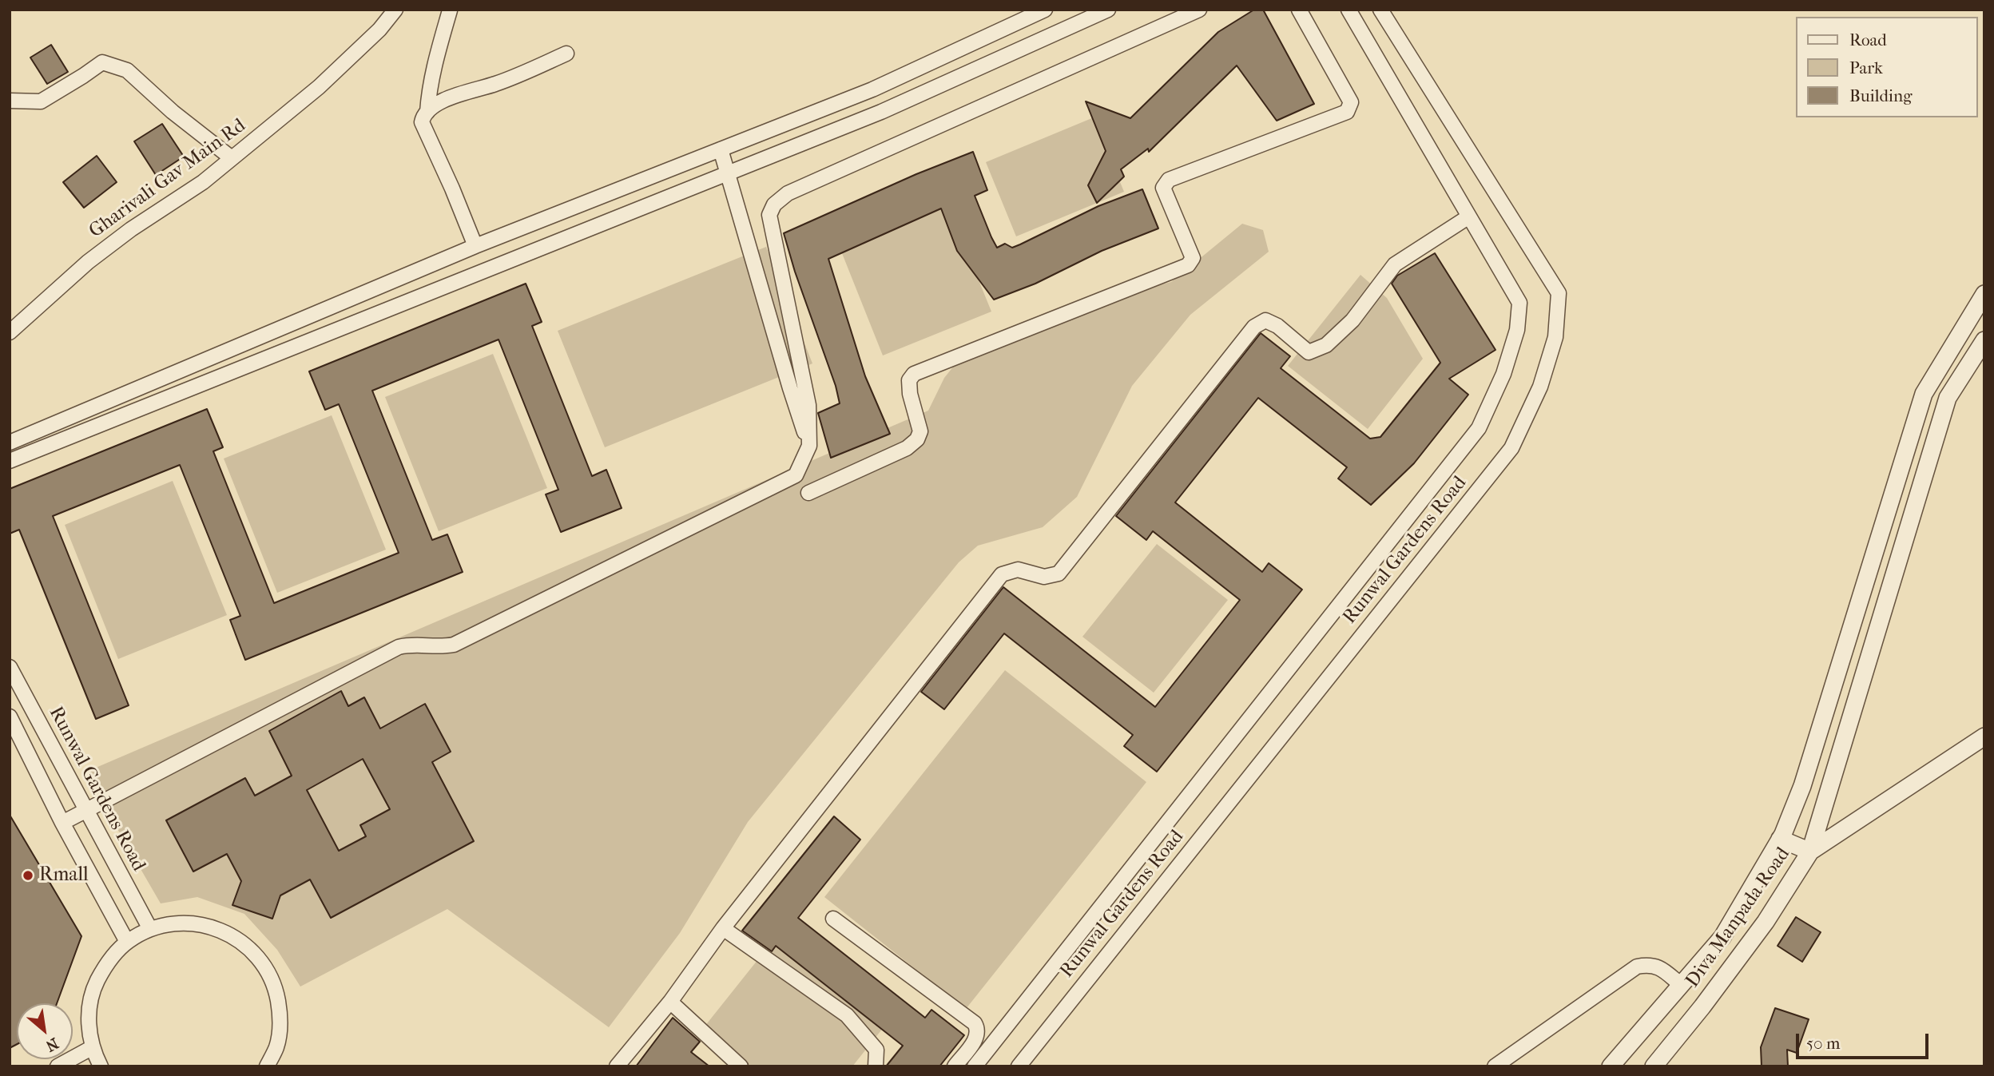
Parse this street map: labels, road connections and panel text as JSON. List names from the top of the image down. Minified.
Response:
{"streets":{"street":["Gharivali Gav Main Rd","Runwal Gardens Road","Diva Manpada Road"]},"places":["Rmall"],"legend":["Road","Park","Building"],"scale_bar":"50 m","north":"bottom right"}
